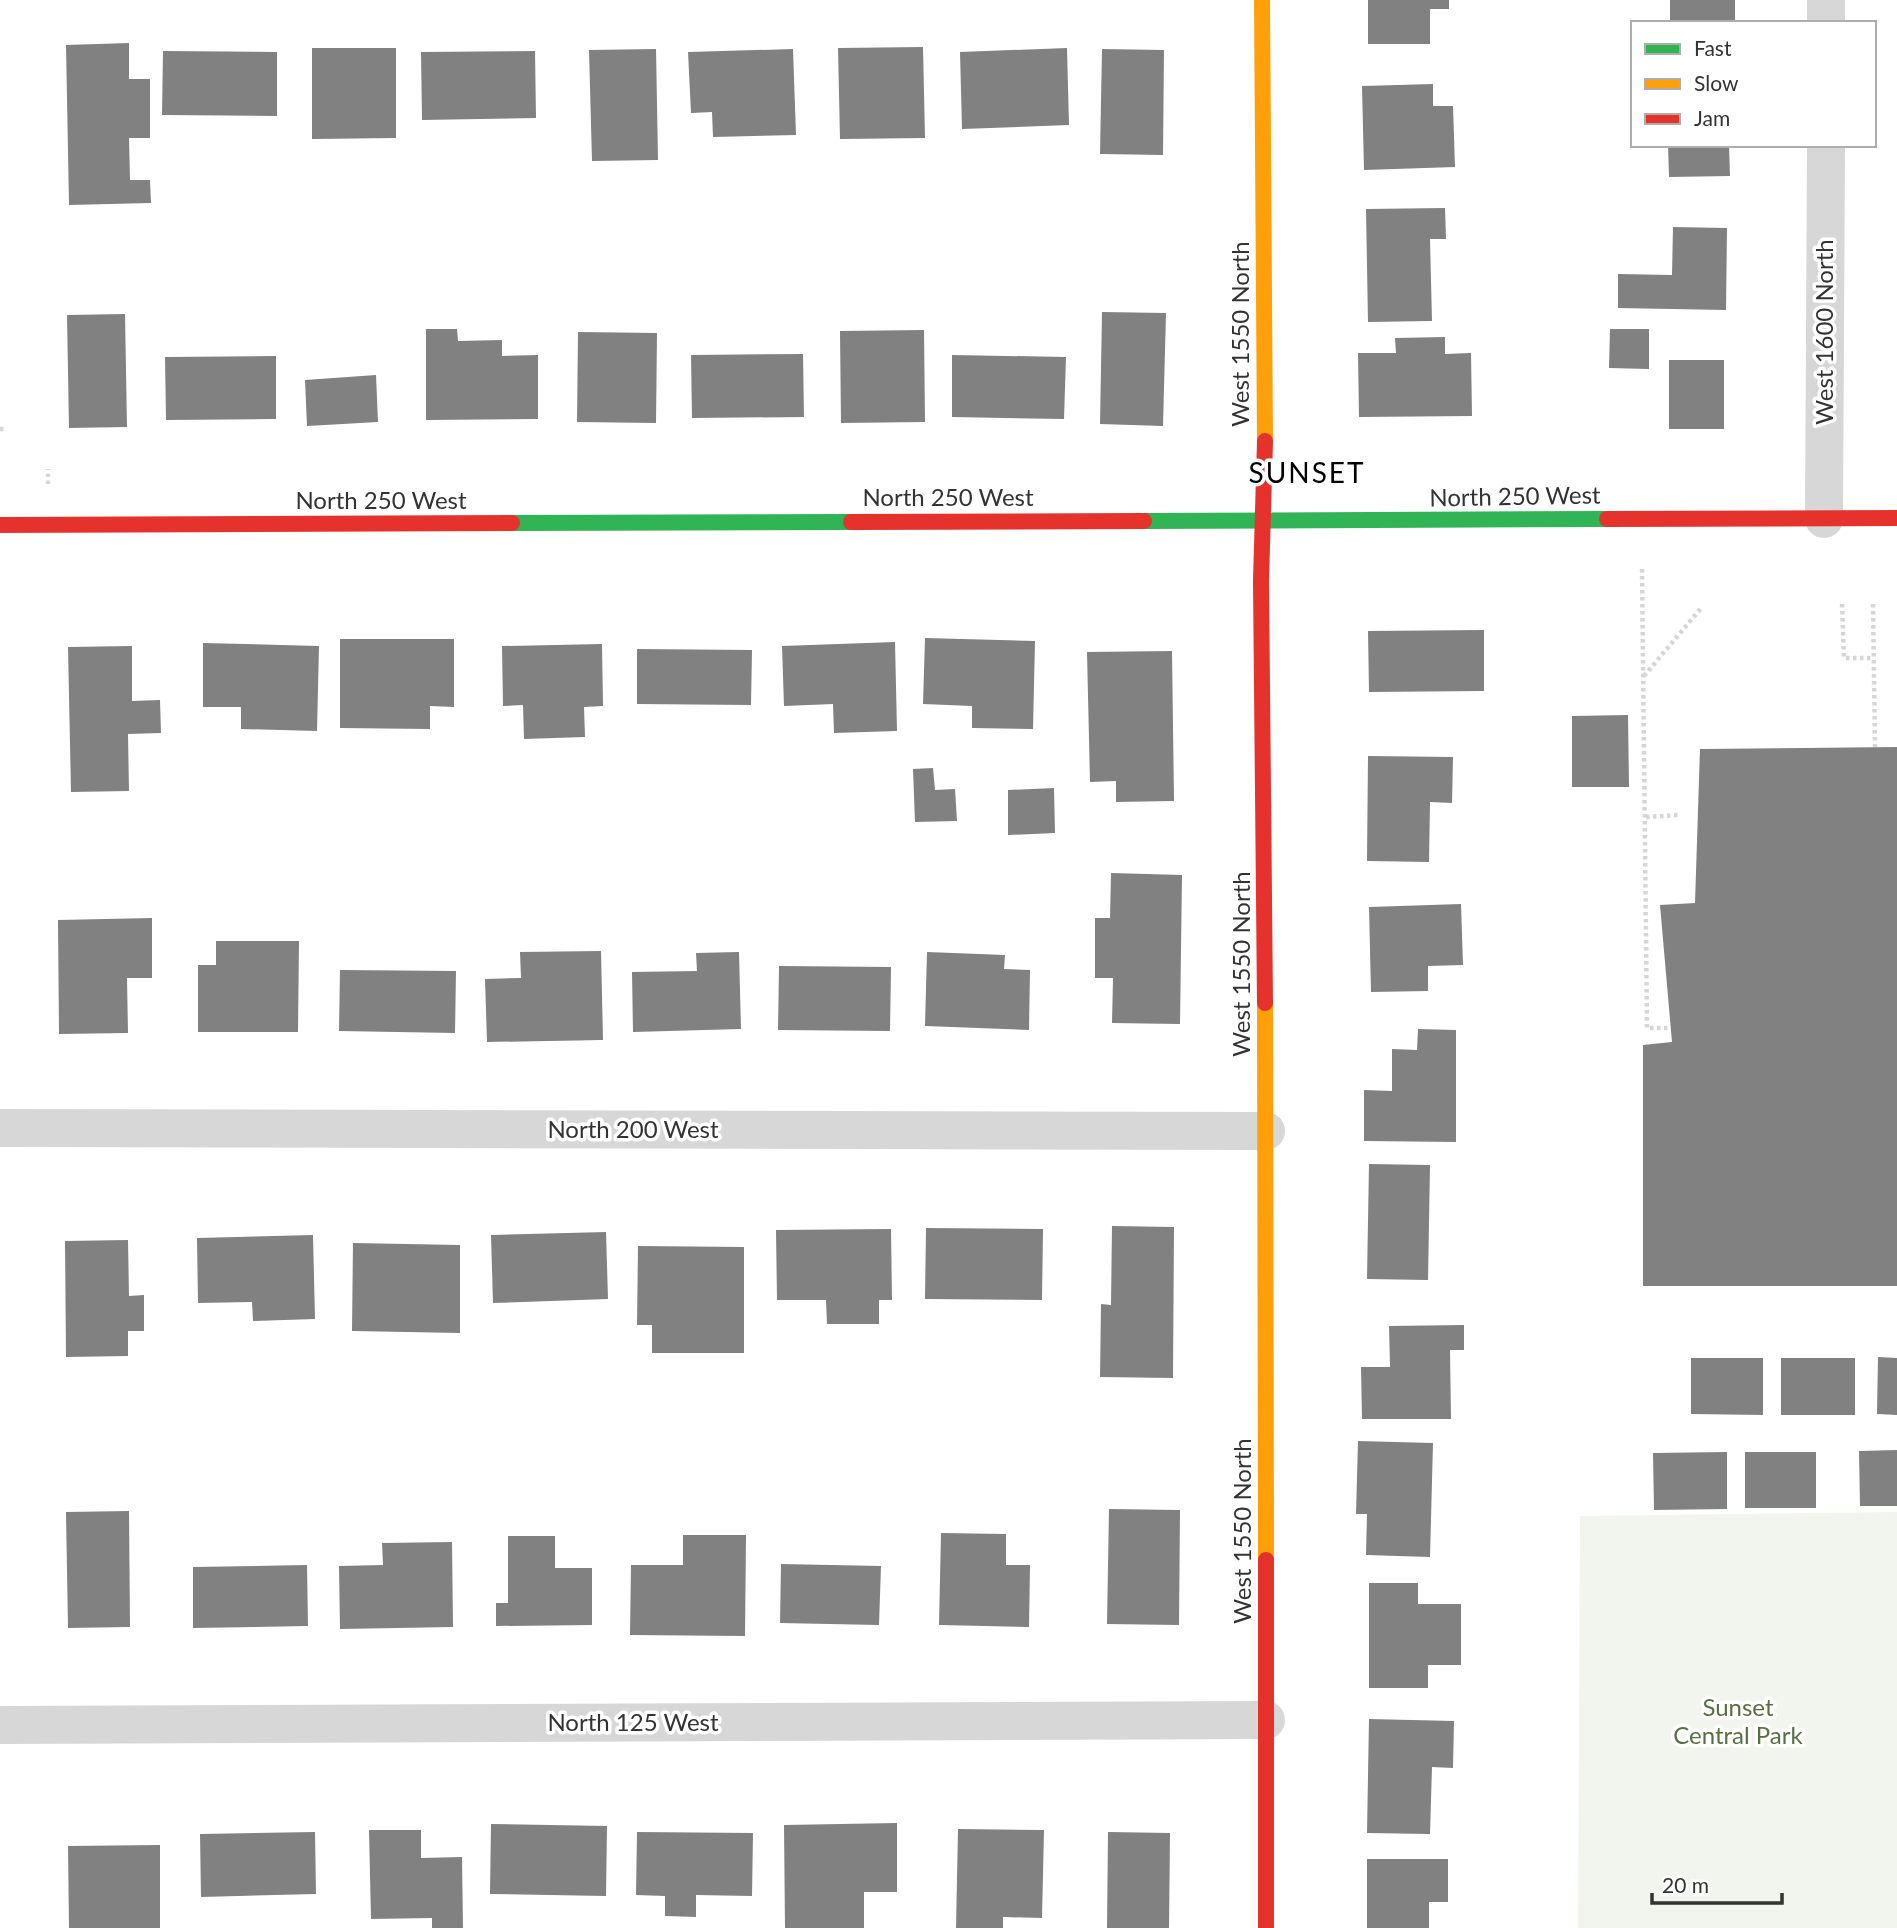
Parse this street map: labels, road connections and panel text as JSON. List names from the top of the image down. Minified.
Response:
{"streets":{"street":["West 1600 North","West 1550 North","North 250 West","North 200 West","North 125 West"]},"crossings":[["West 1600 North","North 250 West"],["West 1550 North","North 250 West"],["West 1550 North","North 200 West"],["West 1550 North","North 125 West"]],"districts":["SUNSET"],"parks":["Sunset Central Park"],"legend":["Fast","Slow","Jam"],"scale_bar":"20 m"}
